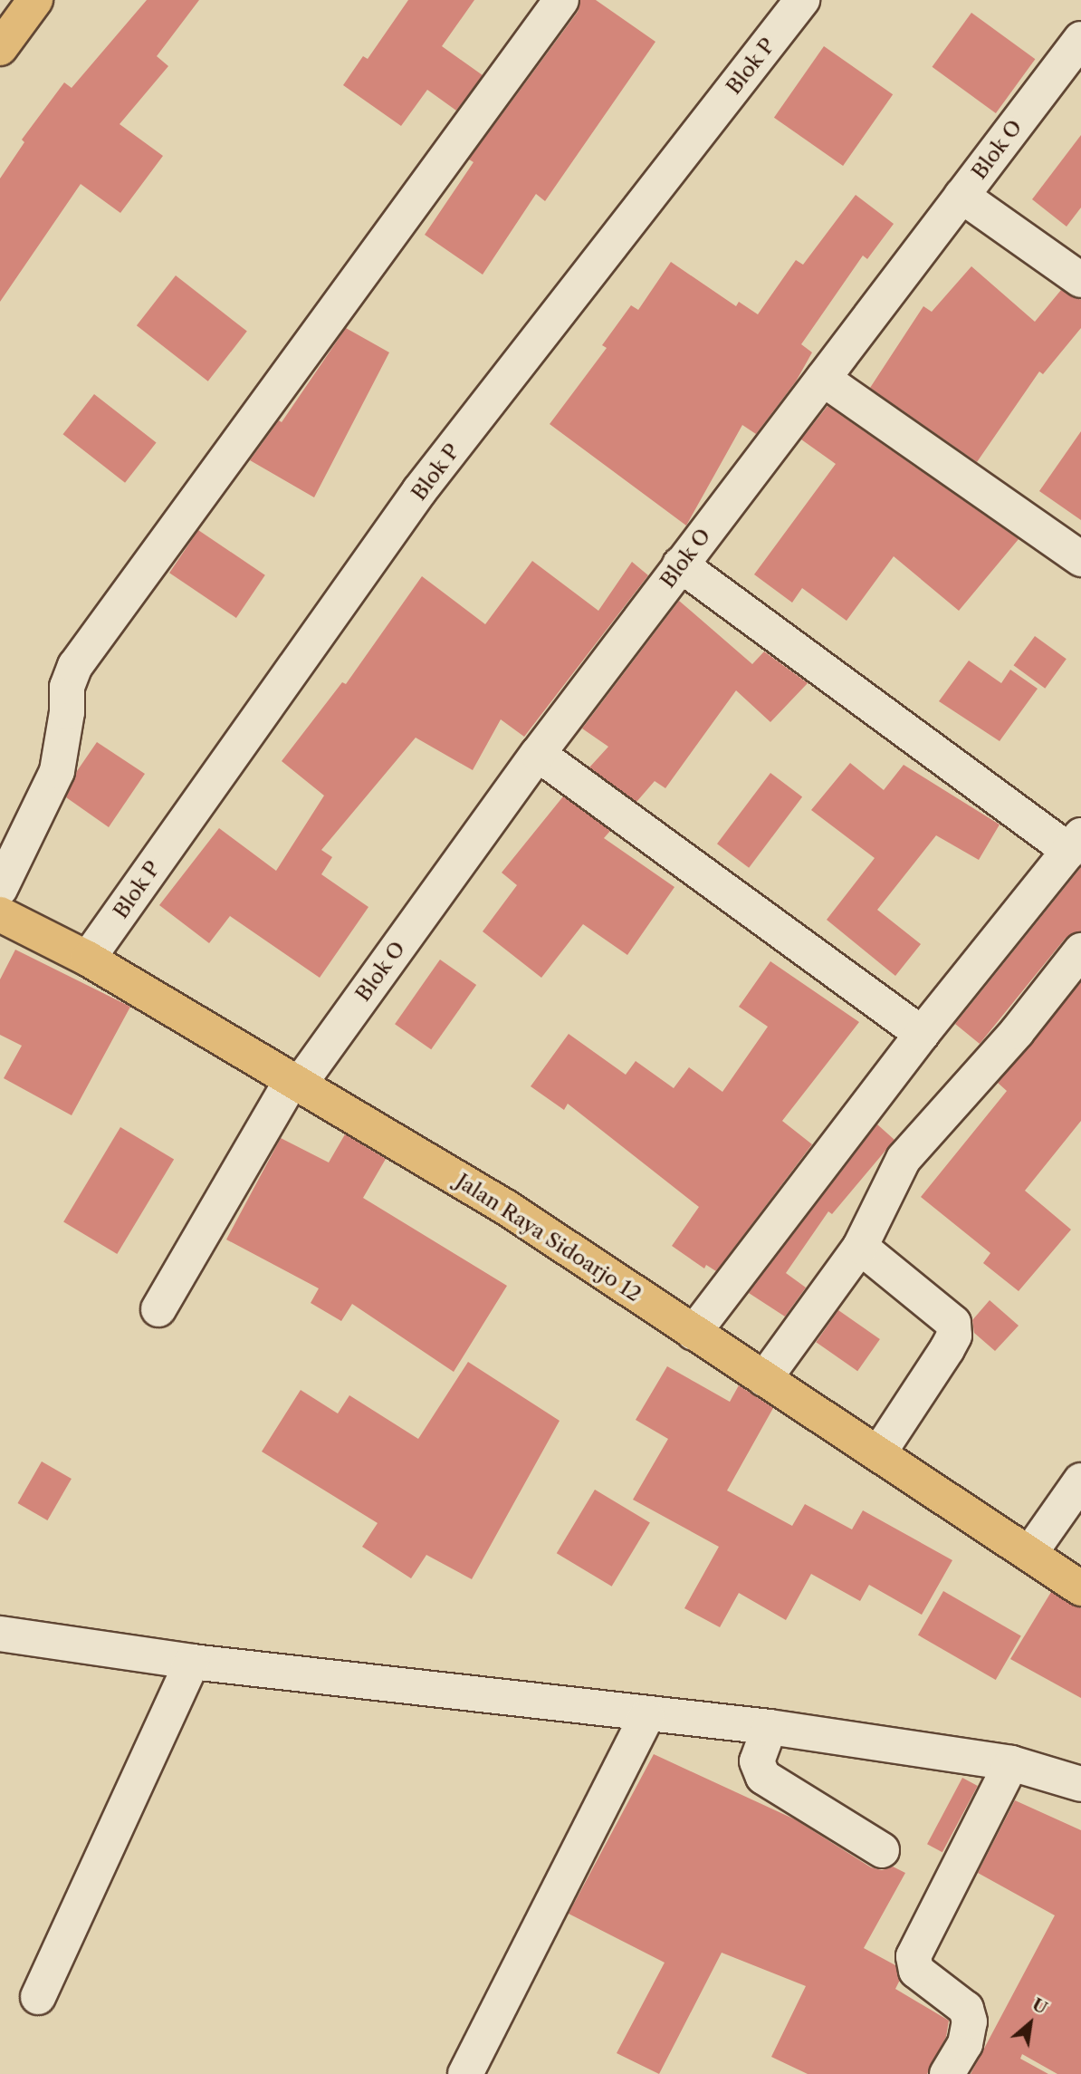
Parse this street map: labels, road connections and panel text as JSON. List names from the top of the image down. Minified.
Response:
{"streets":{"main road":["Jalan Raya Sidoarjo 12"],"street":["Blok P","Blok O"]},"crossings":[["Blok P","Jalan Raya Sidoarjo 12"],["Blok O","Jalan Raya Sidoarjo 12"]],"north":"top right"}
